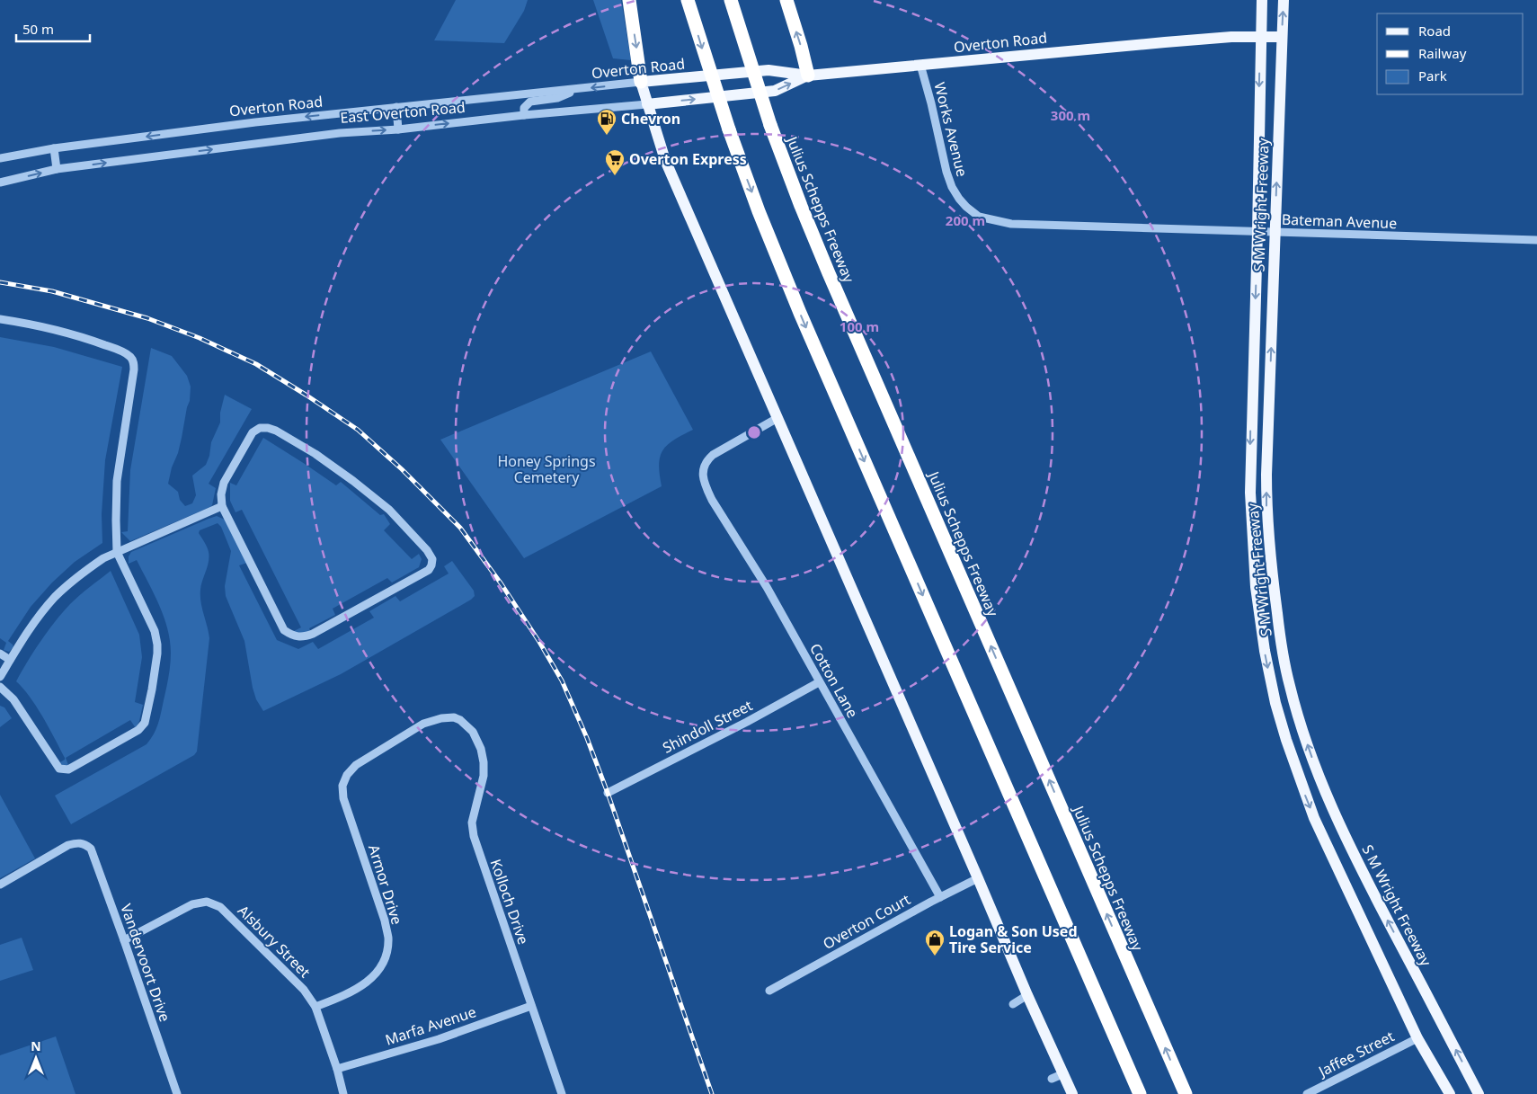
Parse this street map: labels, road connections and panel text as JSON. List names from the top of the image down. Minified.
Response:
{"streets":{"highway":["Julius Schepps Freeway"],"main road":["Overton Road","East Overton Road","S M Wright Freeway"],"street":["Works Avenue","Bateman Avenue","Cotton Lane","Shindoll Street","Armor Drive","Kolloch Drive","Overton Court","Alsbury Street","Vandervoort Drive","Marfa Avenue","Jaffee Street"]},"crossings":[["Overton Road","East Overton Road"],["Overton Road","Works Avenue"],["Overton Road","S M Wright Freeway"],["Works Avenue","Bateman Avenue"],["S M Wright Freeway","Bateman Avenue"],["S M Wright Freeway","Jaffee Street"],["Cotton Lane","Shindoll Street"],["Cotton Lane","Overton Court"],["Armor Drive","Kolloch Drive"],["Armor Drive","Alsbury Street"],["Kolloch Drive","Marfa Avenue"],["Alsbury Street","Vandervoort Drive"],["Alsbury Street","Marfa Avenue"]],"one_way":["East Overton Road"],"parks":["Honey Springs Cemetery"],"places":{"fuel station":["Chevron"],"supermarket":["Overton Express"],"shop":["Logan & Son Used Tire Service"]},"legend":["Road","Railway","Park"],"scale_bar":"50 m","north":"top","rings":["300 m","200 m","100 m"]}
